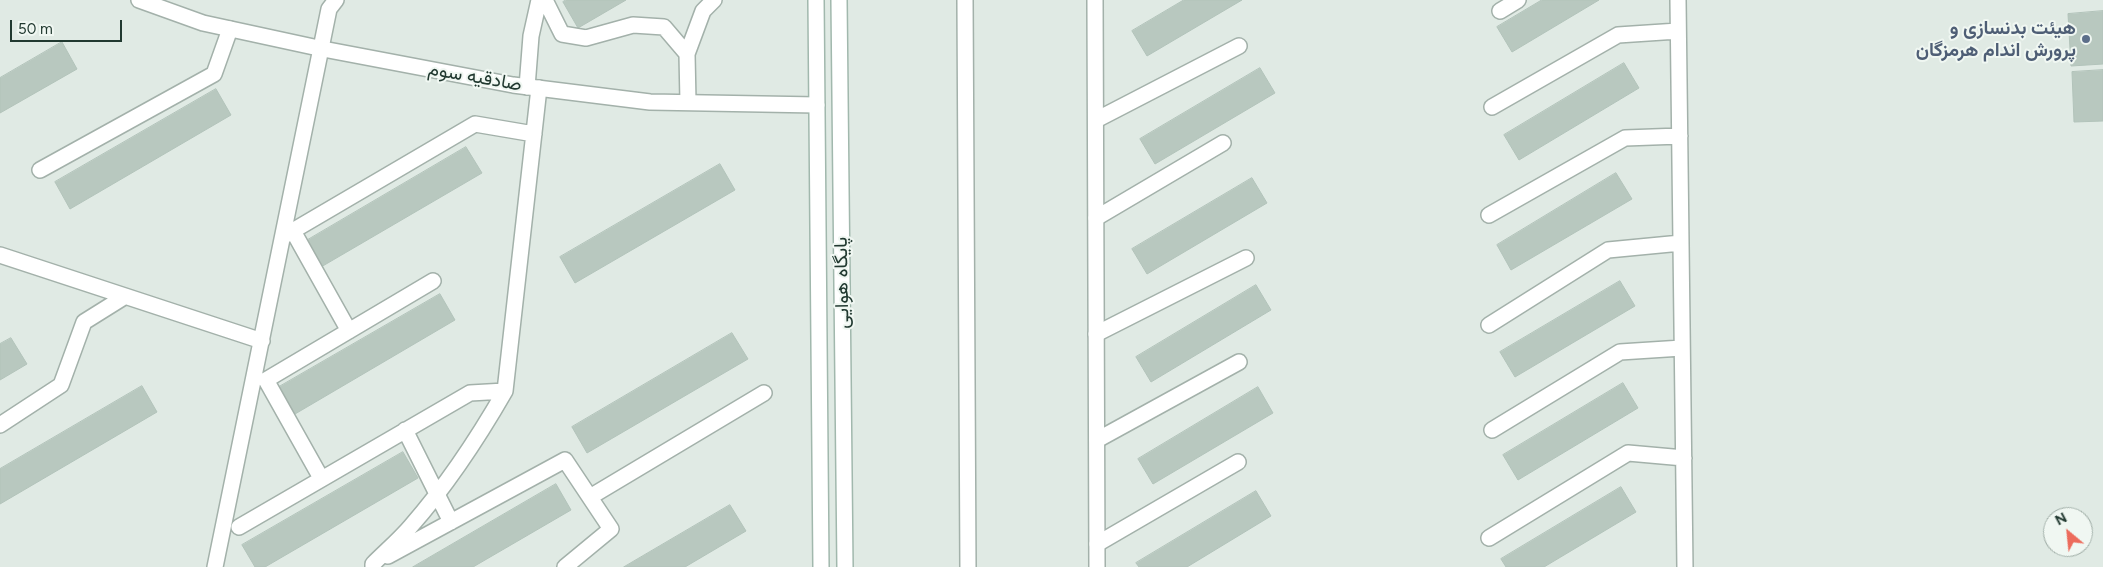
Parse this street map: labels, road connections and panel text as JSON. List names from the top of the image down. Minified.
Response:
{"streets":{"street":["صادقیه سوم","پایگاه هوایی"]},"crossings":[["صادقیه سوم","پایگاه هوایی"]],"places":["هیئت بدنسازی و پرورش اندام هرمزگان"],"scale_bar":"50 m","north":"top left"}
